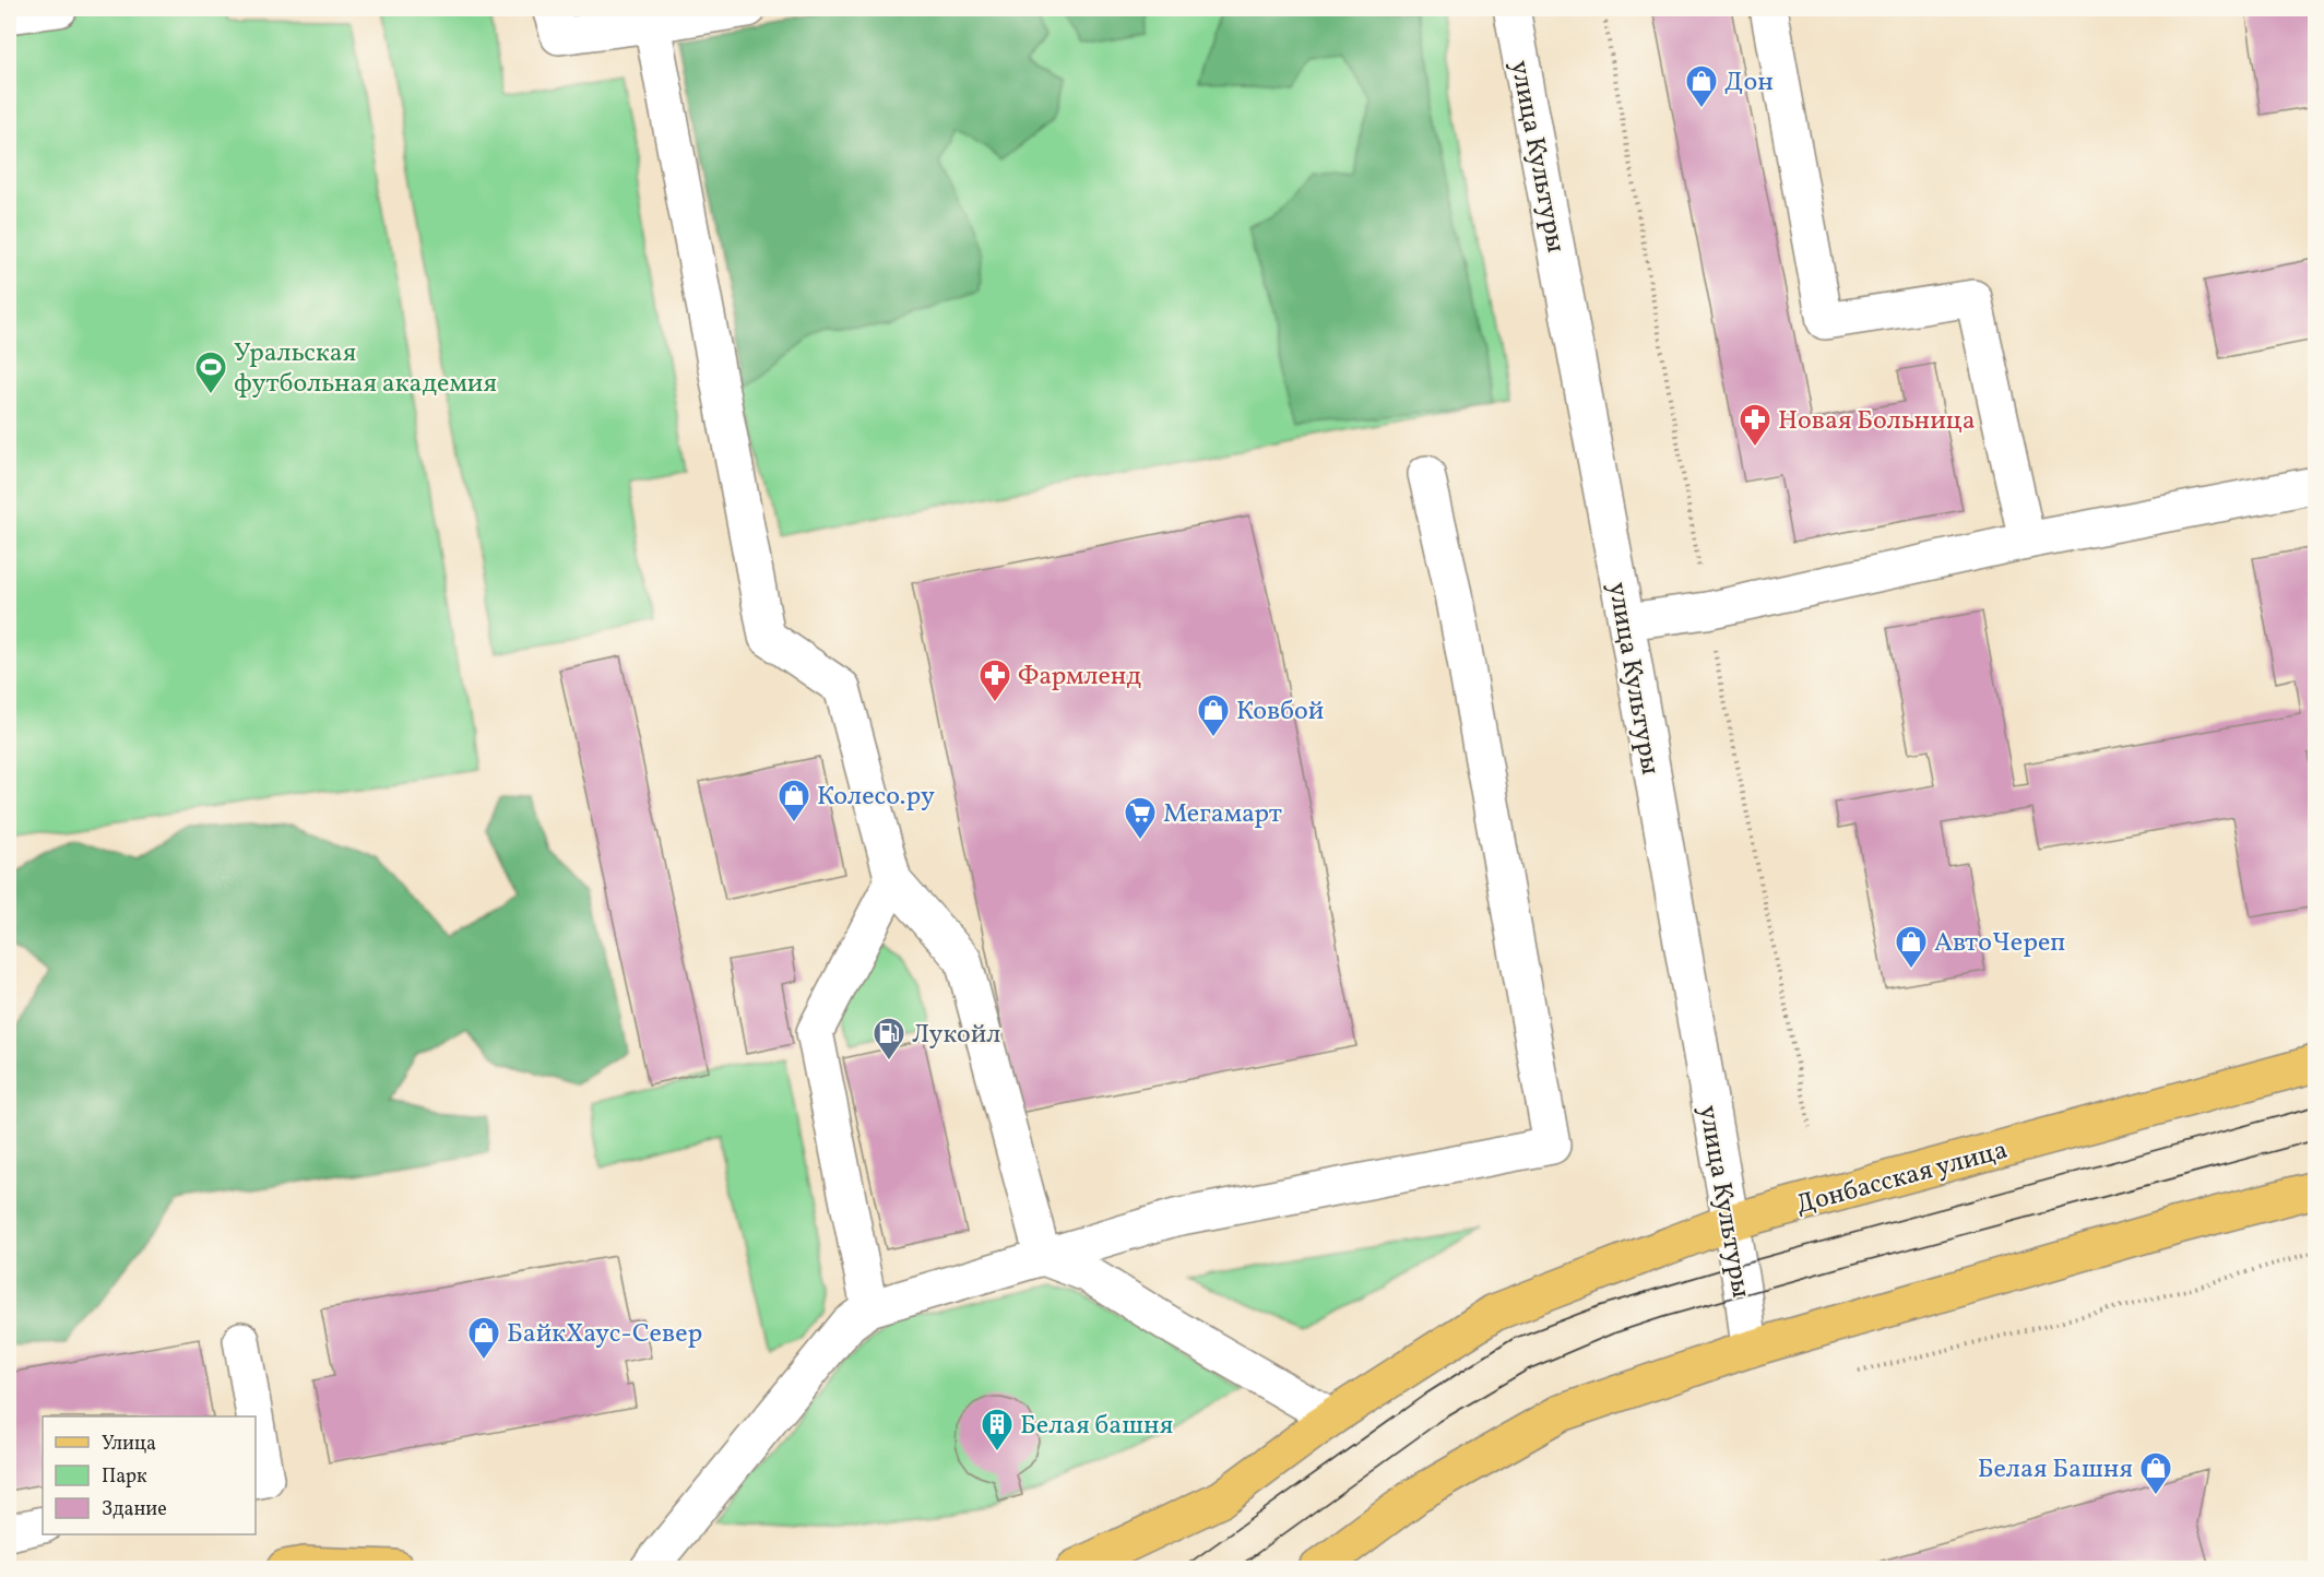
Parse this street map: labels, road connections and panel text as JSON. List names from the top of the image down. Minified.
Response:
{"streets":{"main road":["Донбасская улица"],"street":["улица Культуры"]},"crossings":[["улица Культуры","Донбасская улица"]],"places":{"shop":["Дон","Ковбой","Колесо.ру","АвтоЧереп","БайкХаус-Север","Белая Башня"],"sports":["Уральская футбольная академия"],"pharmacy":["Новая Больница","Фармленд"],"supermarket":["Мегамарт"],"fuel station":["Лукойл"],"building":["Белая башня"]},"legend":["Улица","Парк","Здание"]}
